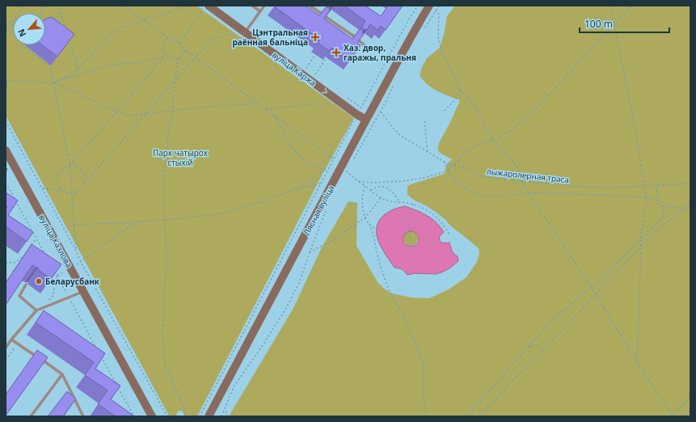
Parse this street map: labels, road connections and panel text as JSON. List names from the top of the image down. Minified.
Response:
{"streets":{"main road":["вуліца Каржа","Лясная вуліца","вуліца Казлова"],"path":["лыжаролерная траса"]},"crossings":[["вуліца Каржа","Лясная вуліца"]],"one_way":["вуліца Каржа"],"parks":["Парк чатырох стыхій"],"places":{"health":["Цэнтральная раённая бальніца","Хаз. двор, гаражы, пральня"],"other":["Беларусбанк"]},"scale_bar":"100 m","north":"bottom left"}
